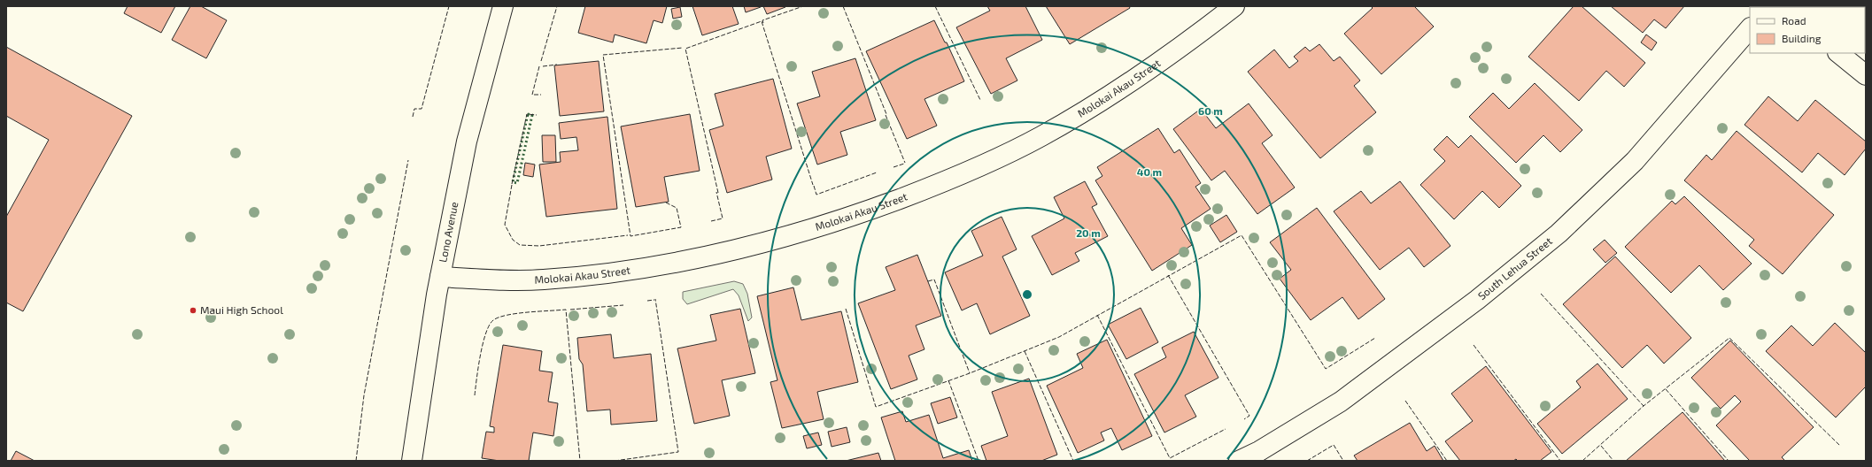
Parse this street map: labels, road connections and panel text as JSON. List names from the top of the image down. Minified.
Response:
{"streets":{"street":["Molokai Akau Street","Lono Avenue","South Lehua Street"]},"crossings":[["Molokai Akau Street","Lono Avenue"]],"places":["Maui High School"],"legend":["Road","Building"],"rings":["60 m","40 m","20 m"]}
